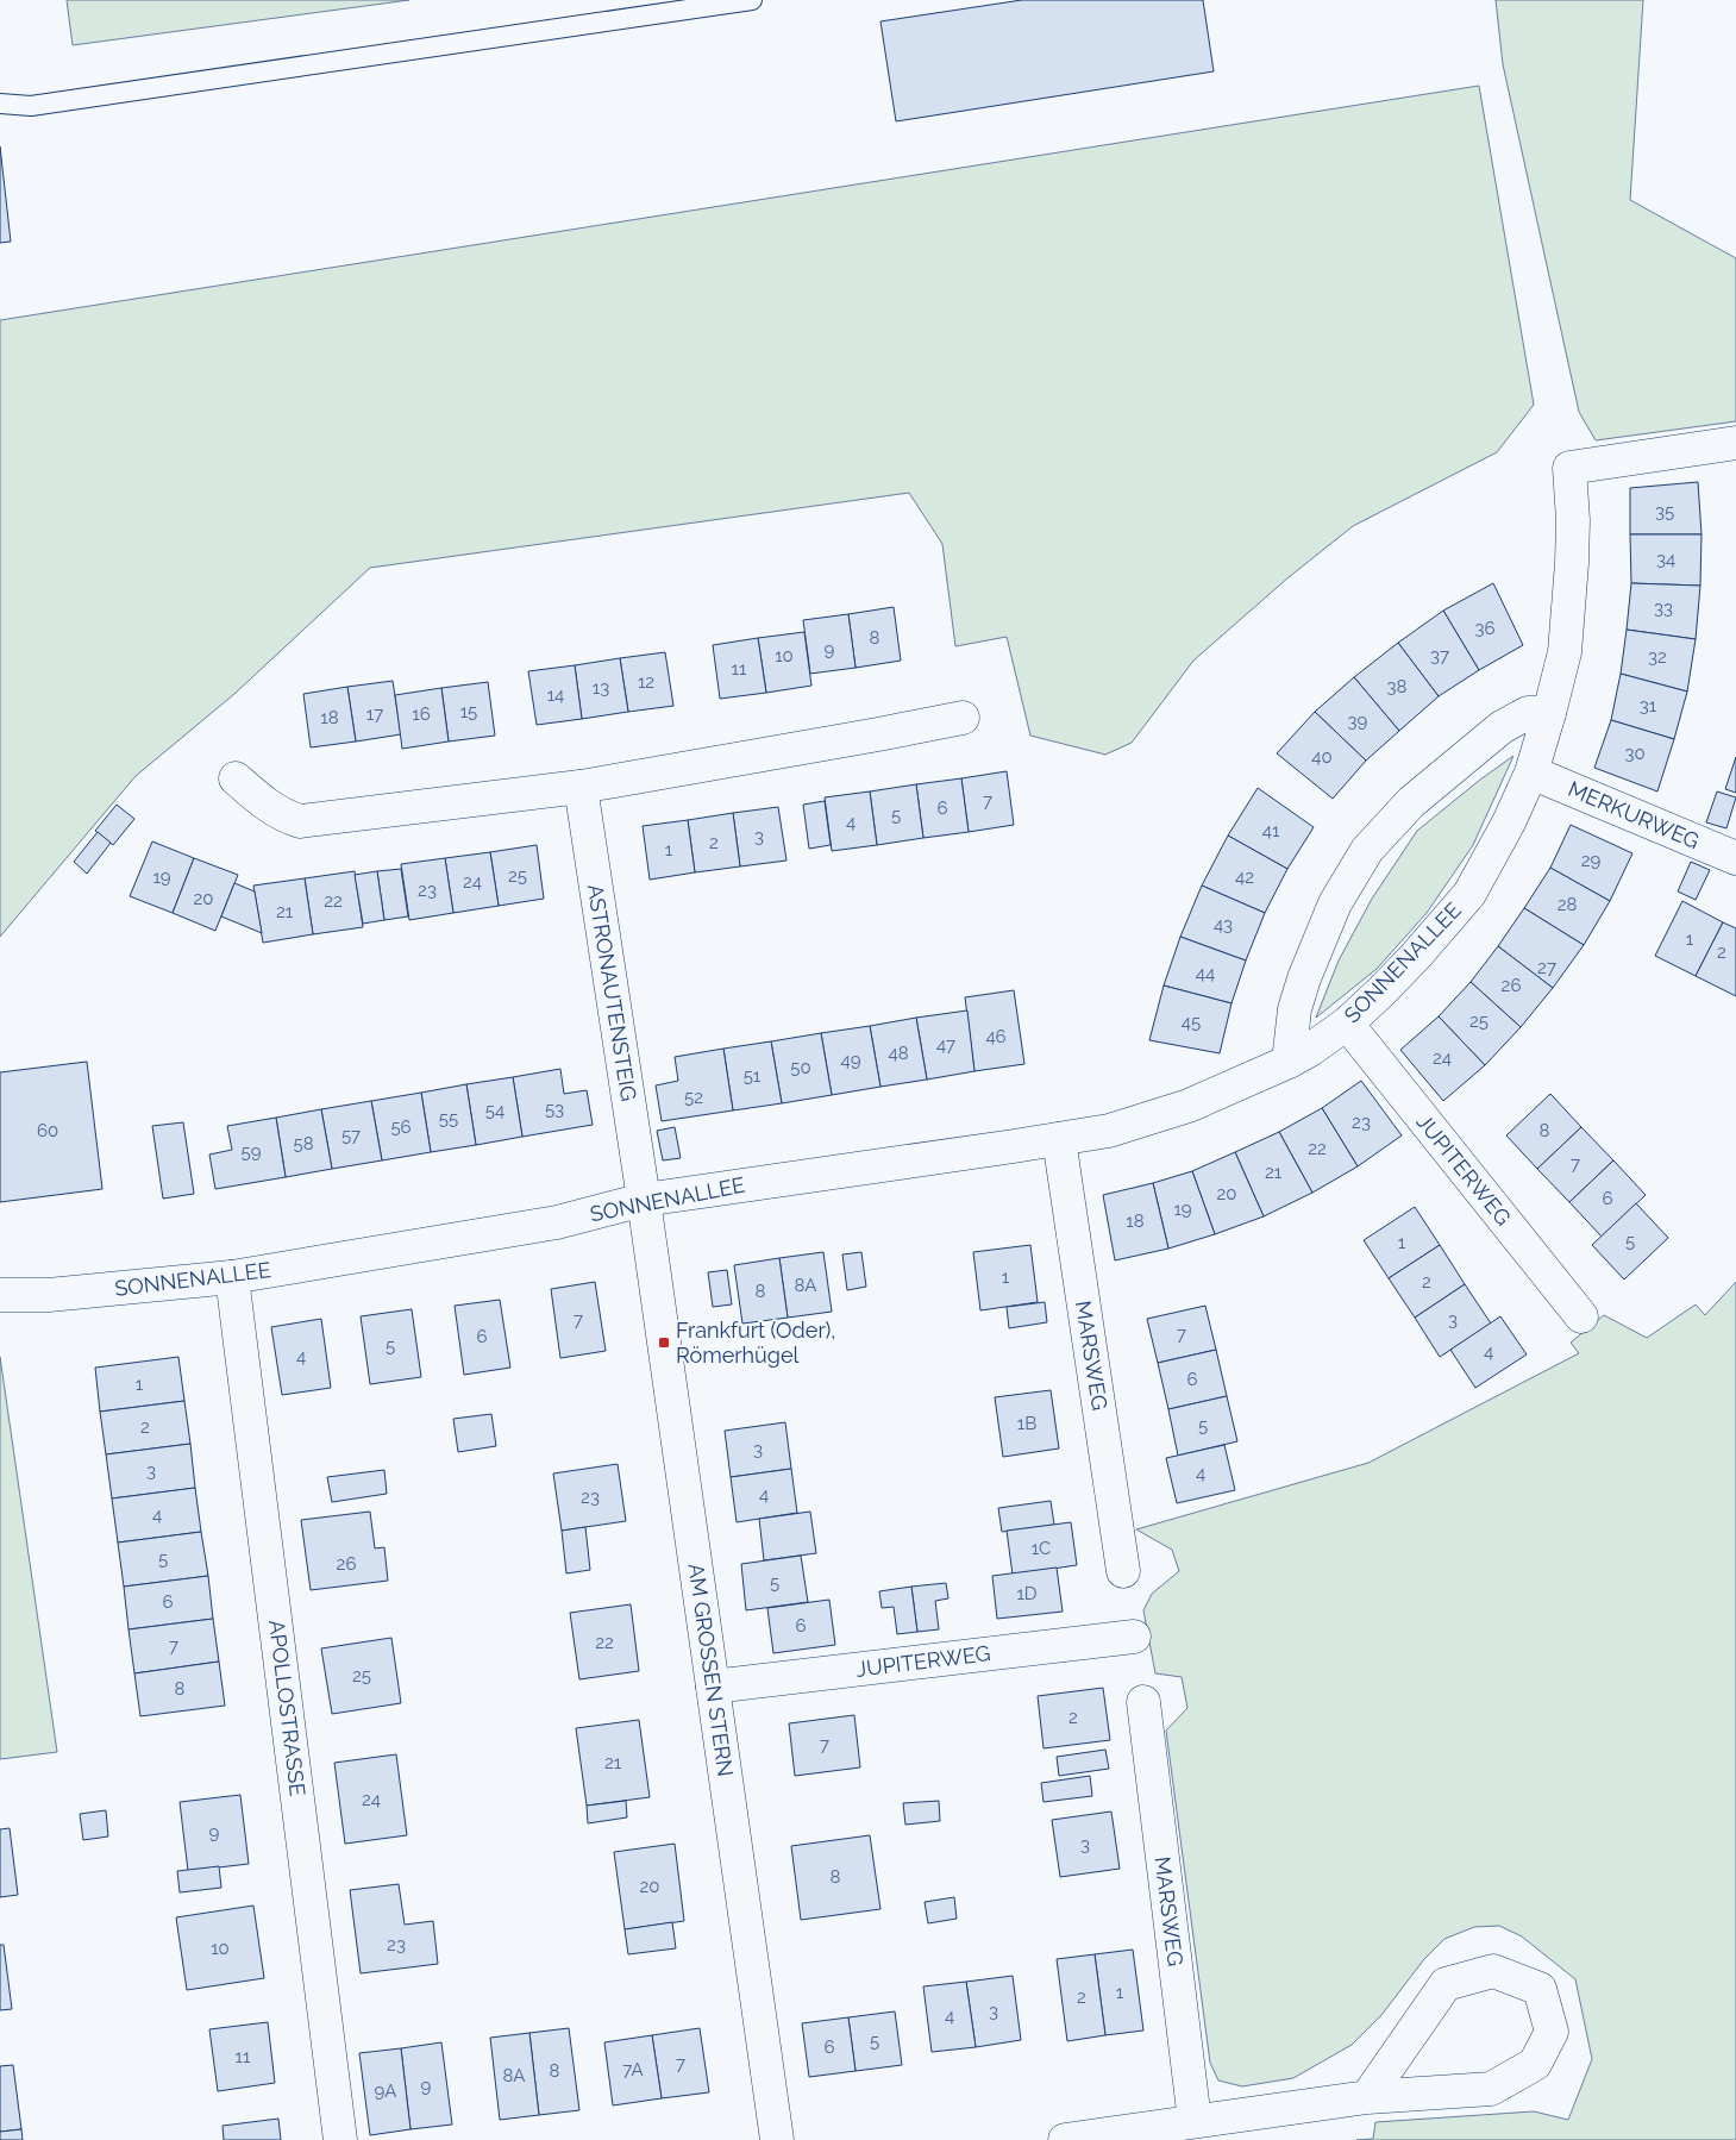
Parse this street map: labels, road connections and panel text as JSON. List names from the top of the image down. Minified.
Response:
{"streets":{"street":["MERKURWEG","SONNENALLEE","ASTRONAUTENSTEIG","JUPITERWEG","MARSWEG","AM GROSSEN STERN","APOLLOSTRASSE"]},"crossings":[["MERKURWEG","SONNENALLEE"],["SONNENALLEE","ASTRONAUTENSTEIG"],["SONNENALLEE","JUPITERWEG"],["SONNENALLEE","MARSWEG"],["SONNENALLEE","AM GROSSEN STERN"],["SONNENALLEE","APOLLOSTRASSE"],["ASTRONAUTENSTEIG","AM GROSSEN STERN"],["JUPITERWEG","AM GROSSEN STERN"]],"places":{"transit":["Frankfurt (Oder), Römerhügel"]},"house_numbers":["35","34","33","36","8","9","10","37","32","11","12","38","13","14","31","15","17","16","18","39","30","40","7","6","5","4","41","3","2","1","29","25","19","42","24","23","20","22","28","21","43","1","2","27","44","26","25","45","46","47","48","24","49","50","51","52","53","54","55","23","56","60","8","57","58","22","59","7","21","20","6","19","18","5","1","1","2","8A","8","7","3","7","6","5","4","4","6","1","1B","5","2","3","3","4","4","23","4","1C","5","26","5","1D","6","6","22","7","25","8","2","7","21","24","9","3","8","20","23","10","1","2","3","4","5","6","11","7","7A","8","8A","9","9A"]}
